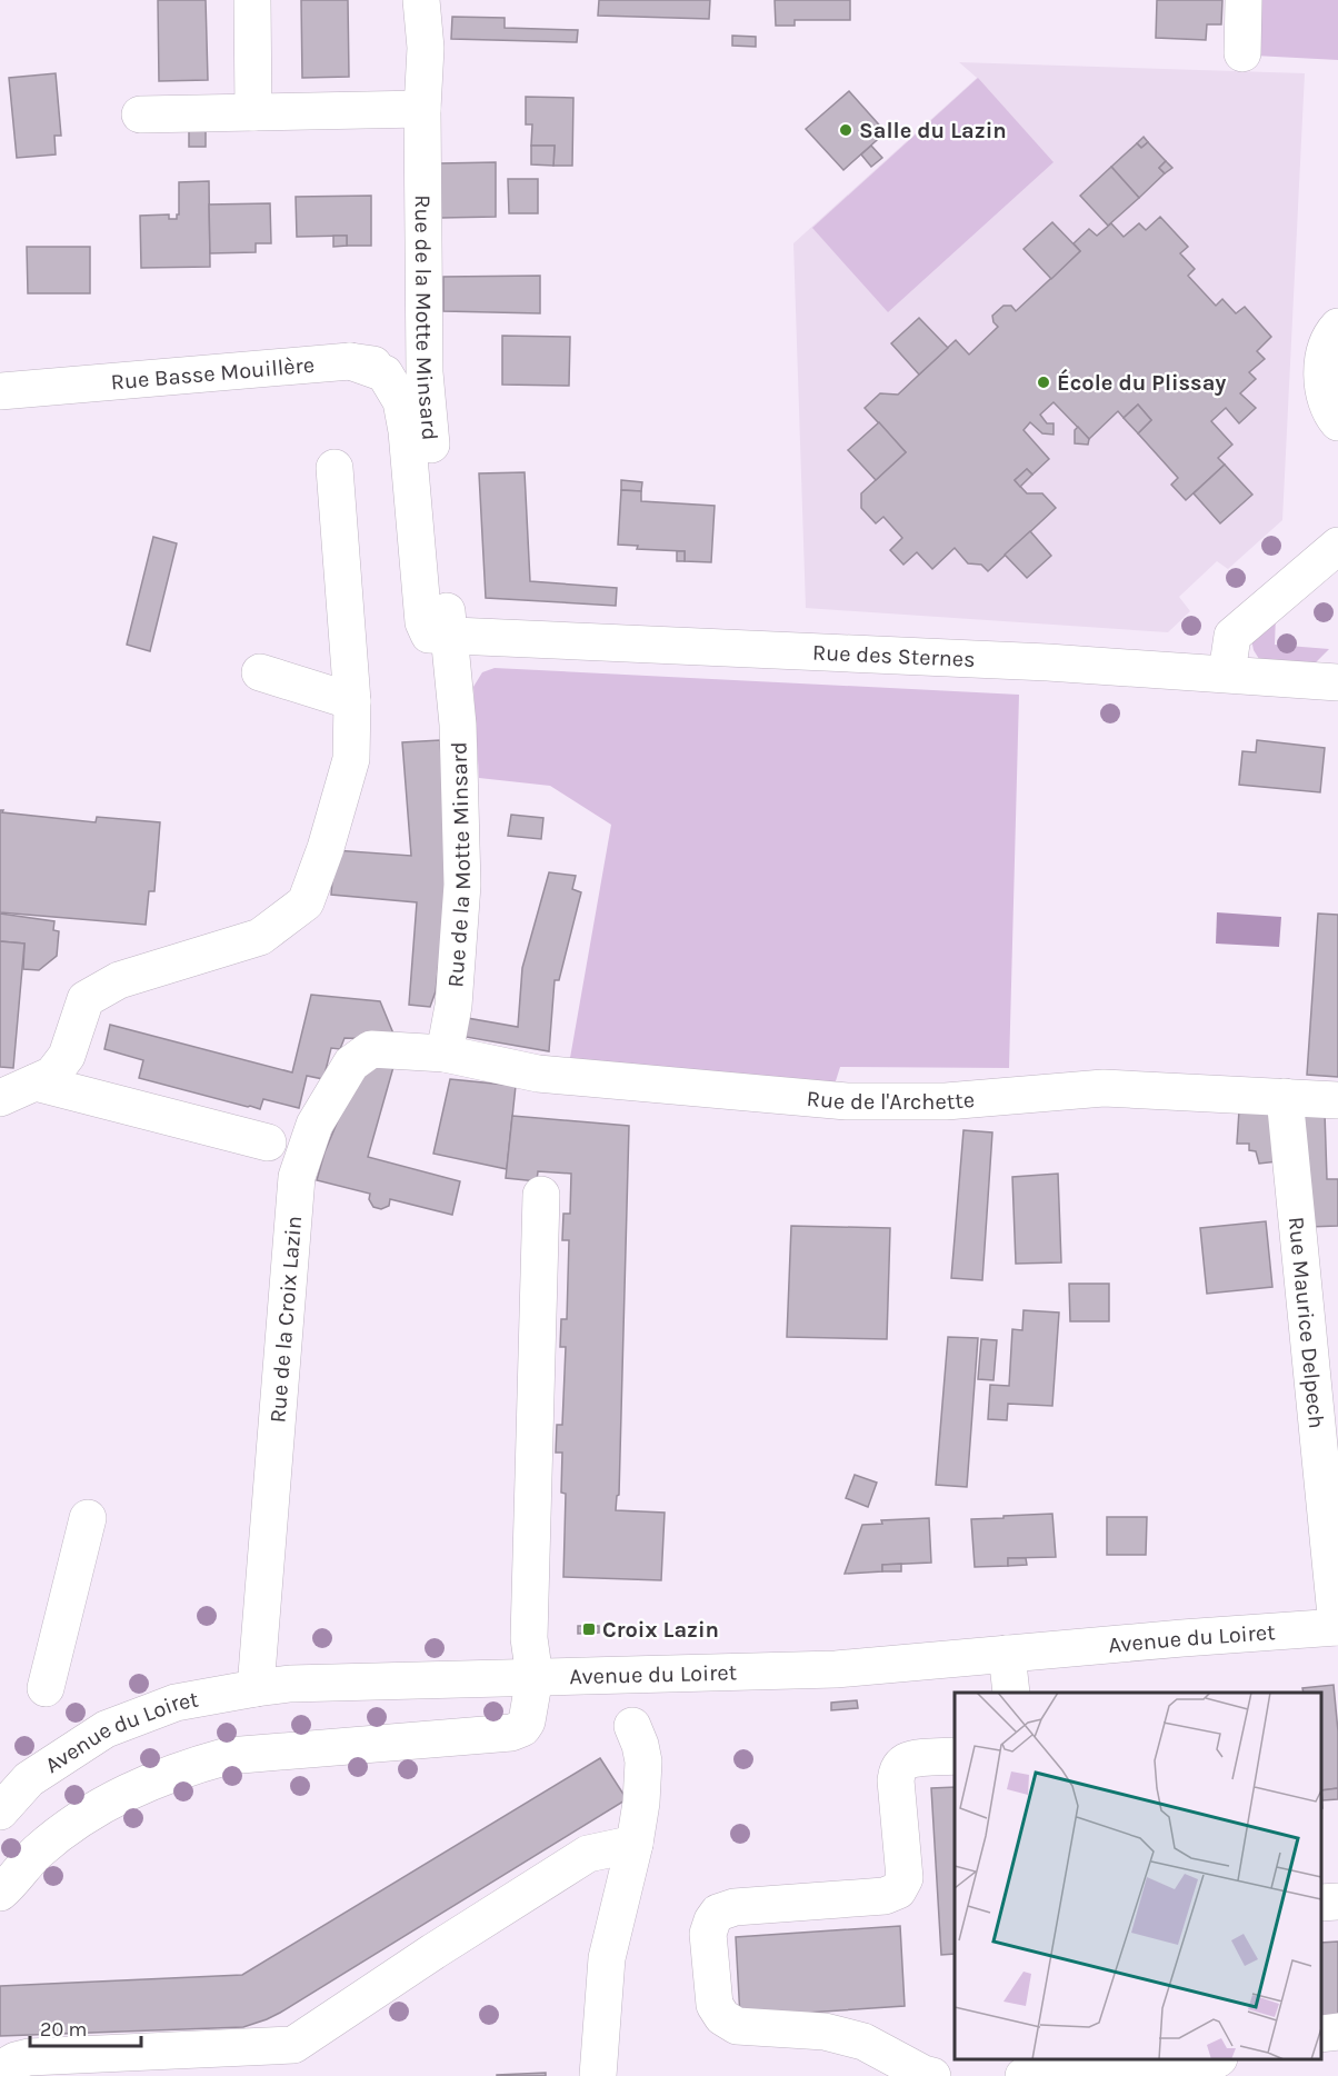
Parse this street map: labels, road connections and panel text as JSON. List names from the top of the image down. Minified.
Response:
{"streets":{"street":["Rue de la Motte Minsard","Rue Basse Mouillère","Rue des Sternes","Rue de l'Archette","Rue de la Croix Lazin","Rue Maurice Delpech","Avenue du Loiret"]},"crossings":[["Rue de la Motte Minsard","Rue Basse Mouillère"],["Rue de la Motte Minsard","Rue des Sternes"],["Rue de la Motte Minsard","Rue de l'Archette"],["Rue de la Motte Minsard","Rue de la Croix Lazin"],["Rue de l'Archette","Rue de la Croix Lazin"],["Rue de l'Archette","Rue Maurice Delpech"],["Rue de la Croix Lazin","Avenue du Loiret"],["Rue Maurice Delpech","Avenue du Loiret"]],"places":{"other":["Salle du Lazin","École du Plissay"],"transit":["Croix Lazin"]},"scale_bar":"20 m"}
